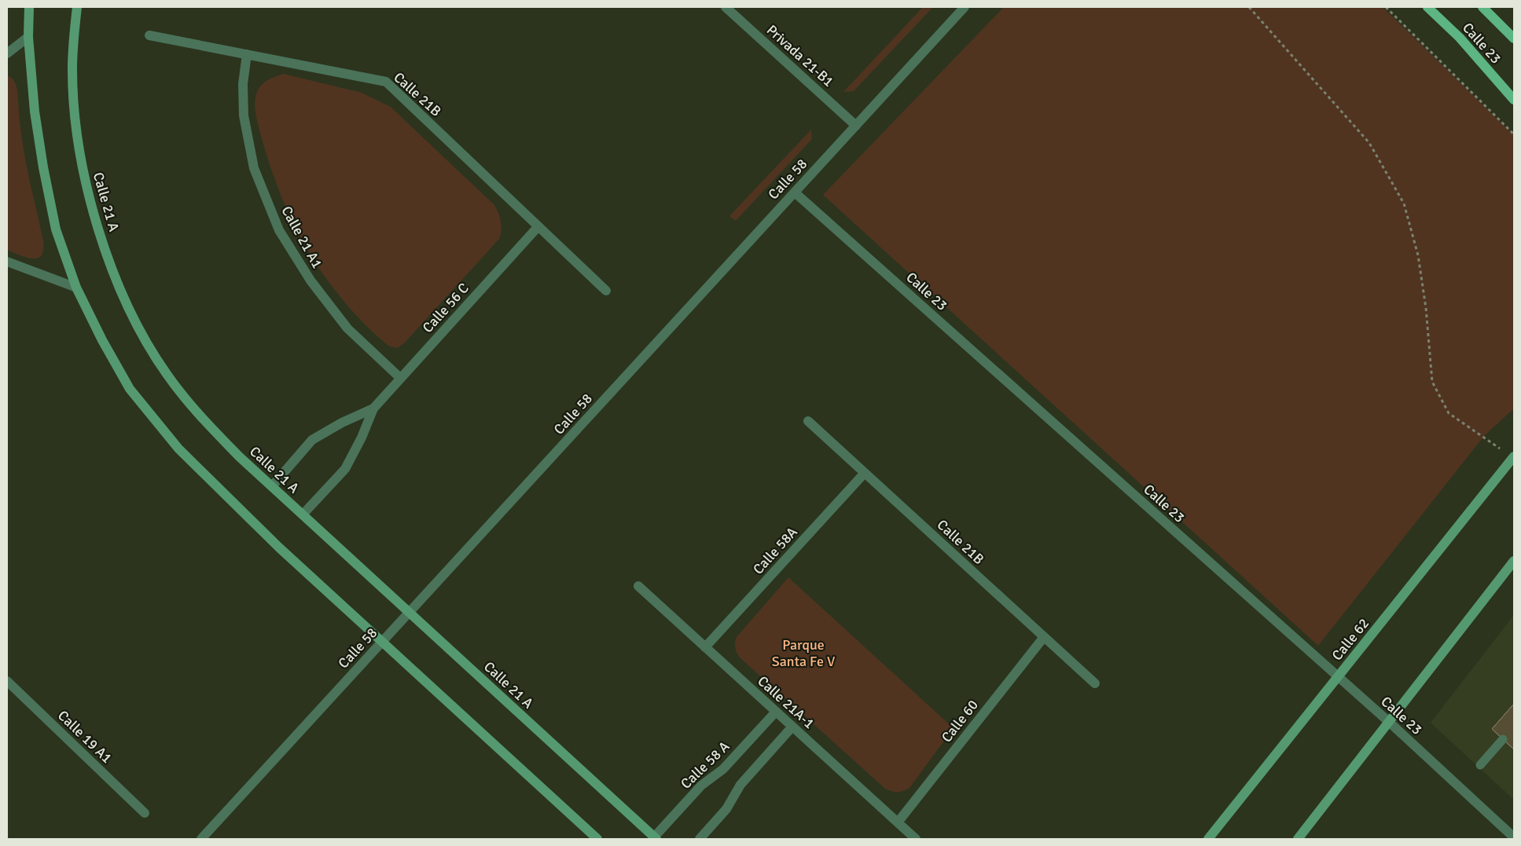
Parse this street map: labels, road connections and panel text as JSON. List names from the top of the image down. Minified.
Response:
{"streets":{"main road":["Calle 23","Calle 21 A","Calle 62"],"street":["Privada 21-B1","Calle 21B","Calle 58","Calle 21 A1","Calle 56 C","Calle 58A","Calle 21A-1","Calle 60","Calle 19 A1","Calle 58 A"]},"crossings":[["Calle 23","Calle 58"],["Calle 23","Calle 62"],["Privada 21-B1","Calle 58"],["Calle 21B","Calle 21 A1"],["Calle 21B","Calle 56 C"],["Calle 21B","Calle 58A"],["Calle 21B","Calle 60"],["Calle 58","Calle 21 A"],["Calle 21 A","Calle 56 C"],["Calle 21 A","Calle 58 A"],["Calle 21 A1","Calle 56 C"],["Calle 58A","Calle 21A-1"],["Calle 21A-1","Calle 60"],["Calle 21A-1","Calle 58 A"]],"parks":["Parque Santa Fe V"]}
